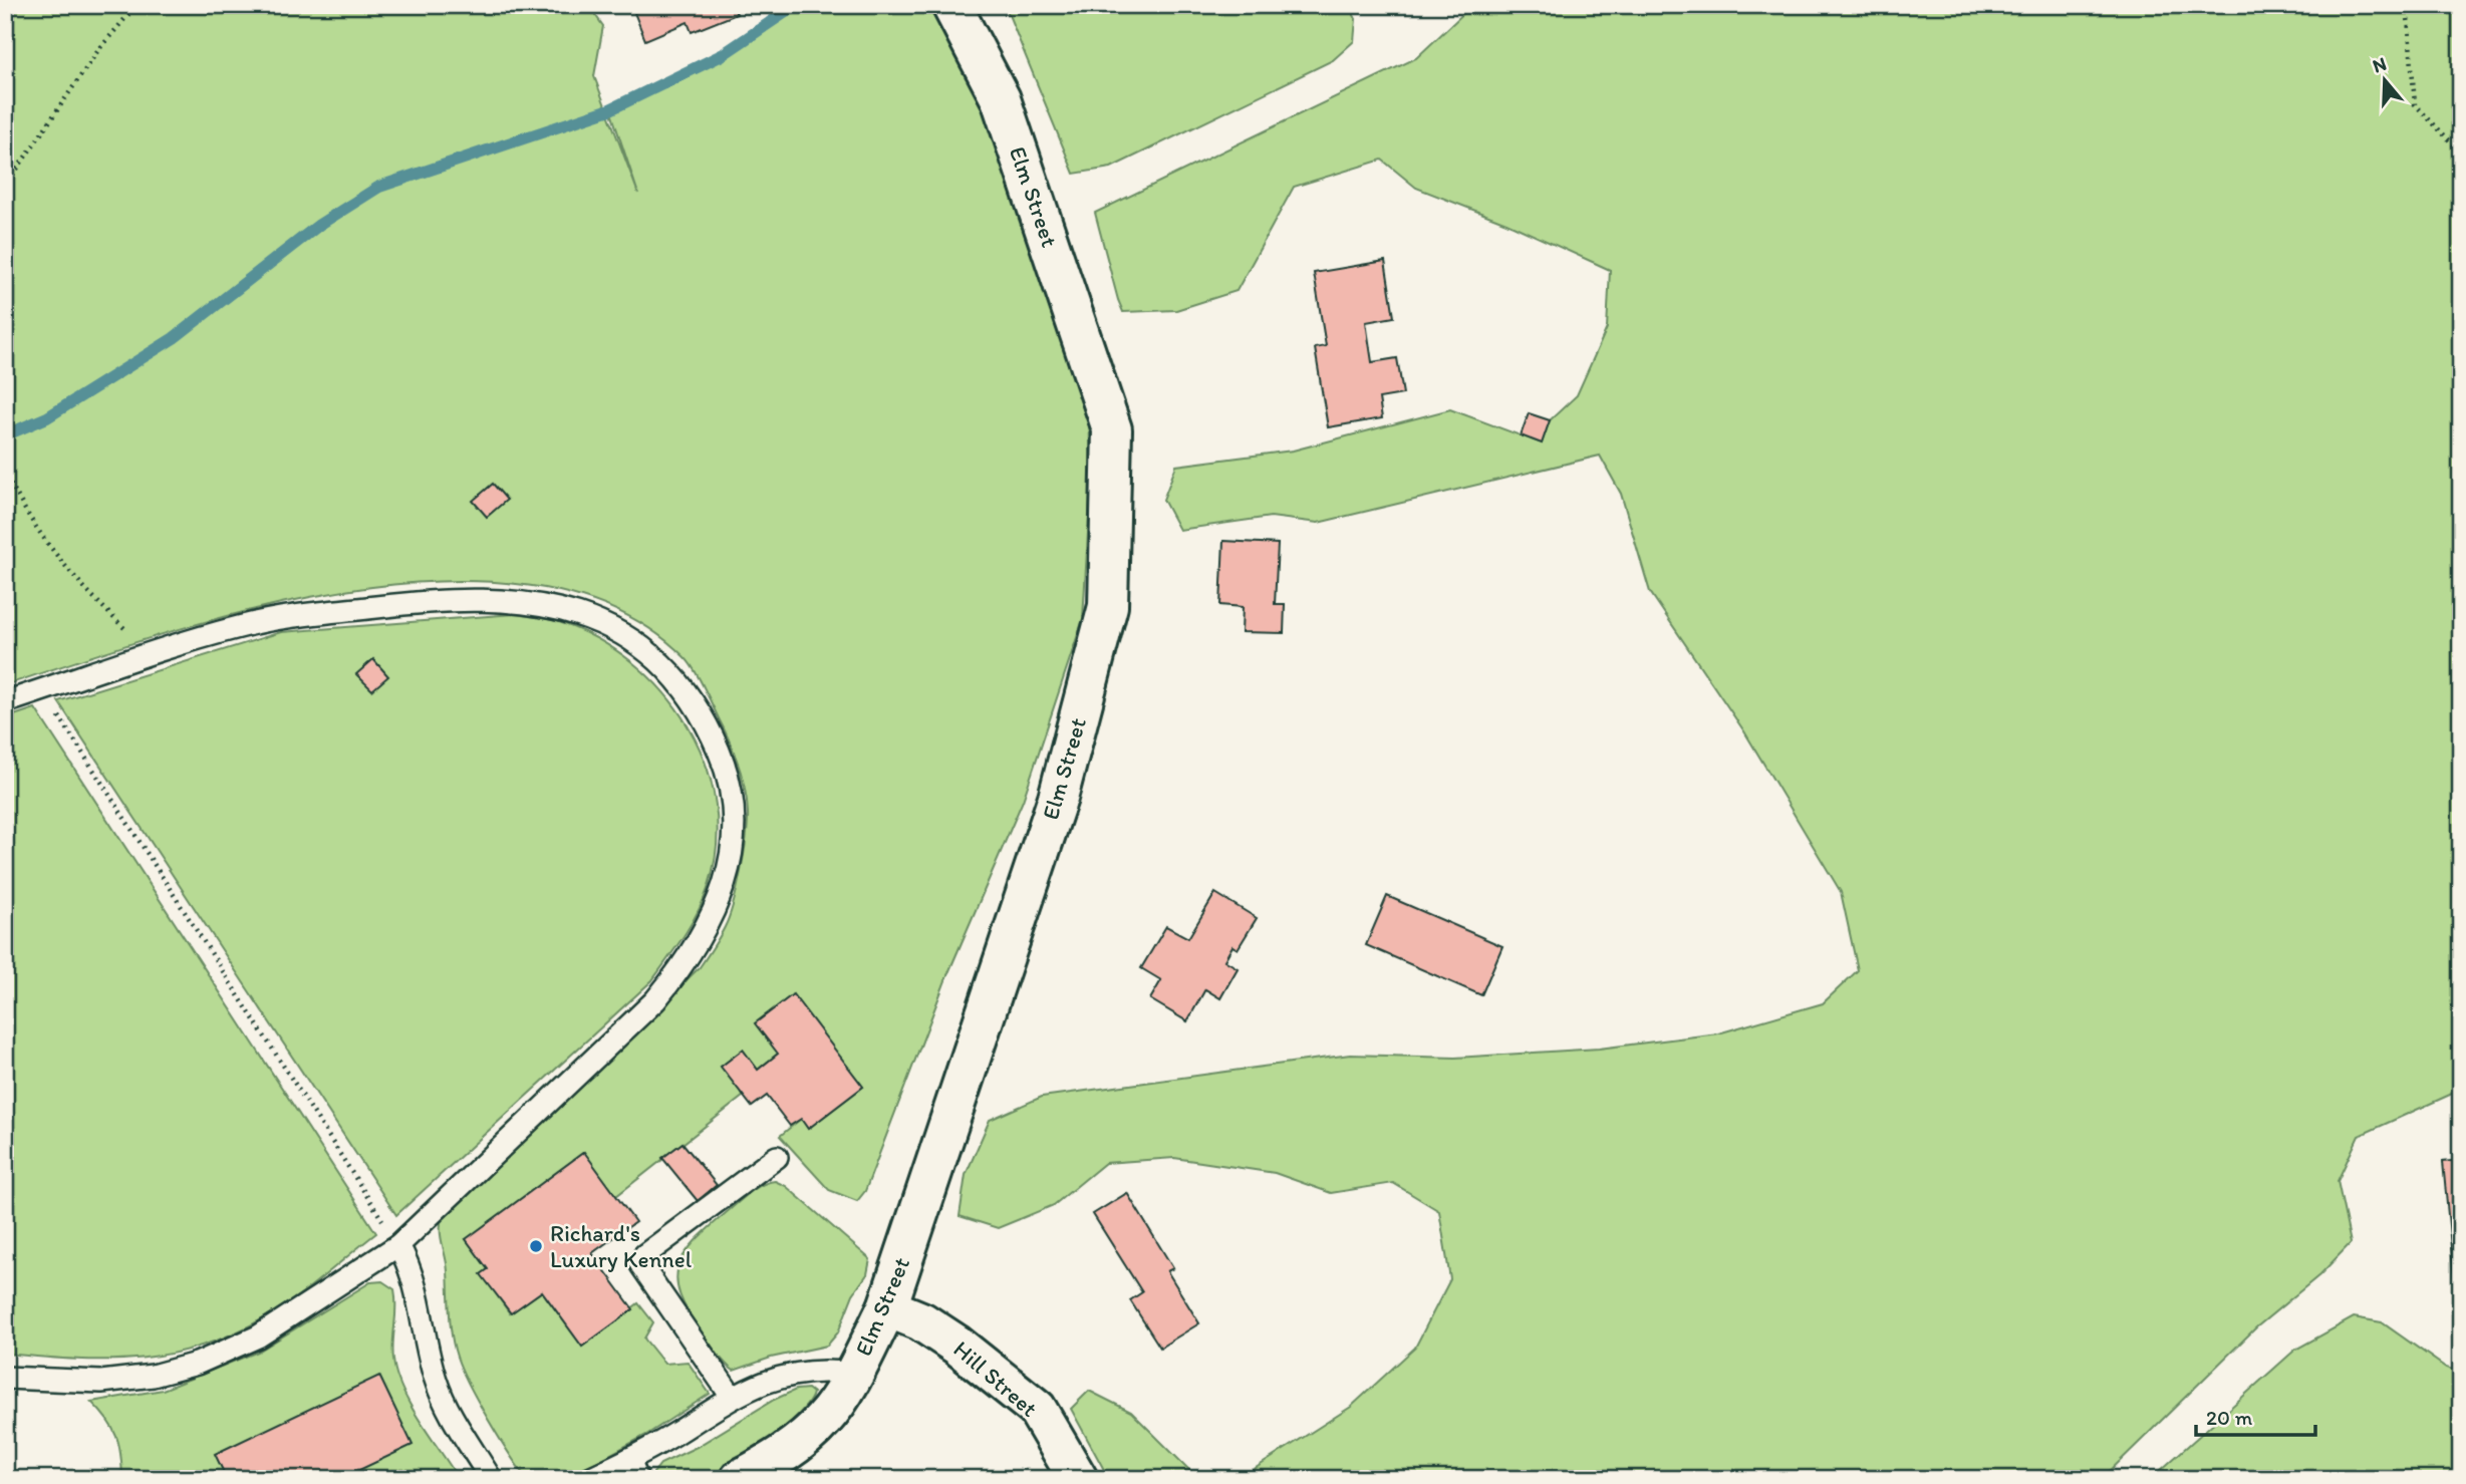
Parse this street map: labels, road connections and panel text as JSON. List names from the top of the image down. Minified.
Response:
{"streets":{"street":["Elm Street","Hill Street"]},"crossings":[["Elm Street","Hill Street"]],"places":["Richard's Luxury Kennel"],"scale_bar":"20 m","north":"top"}
